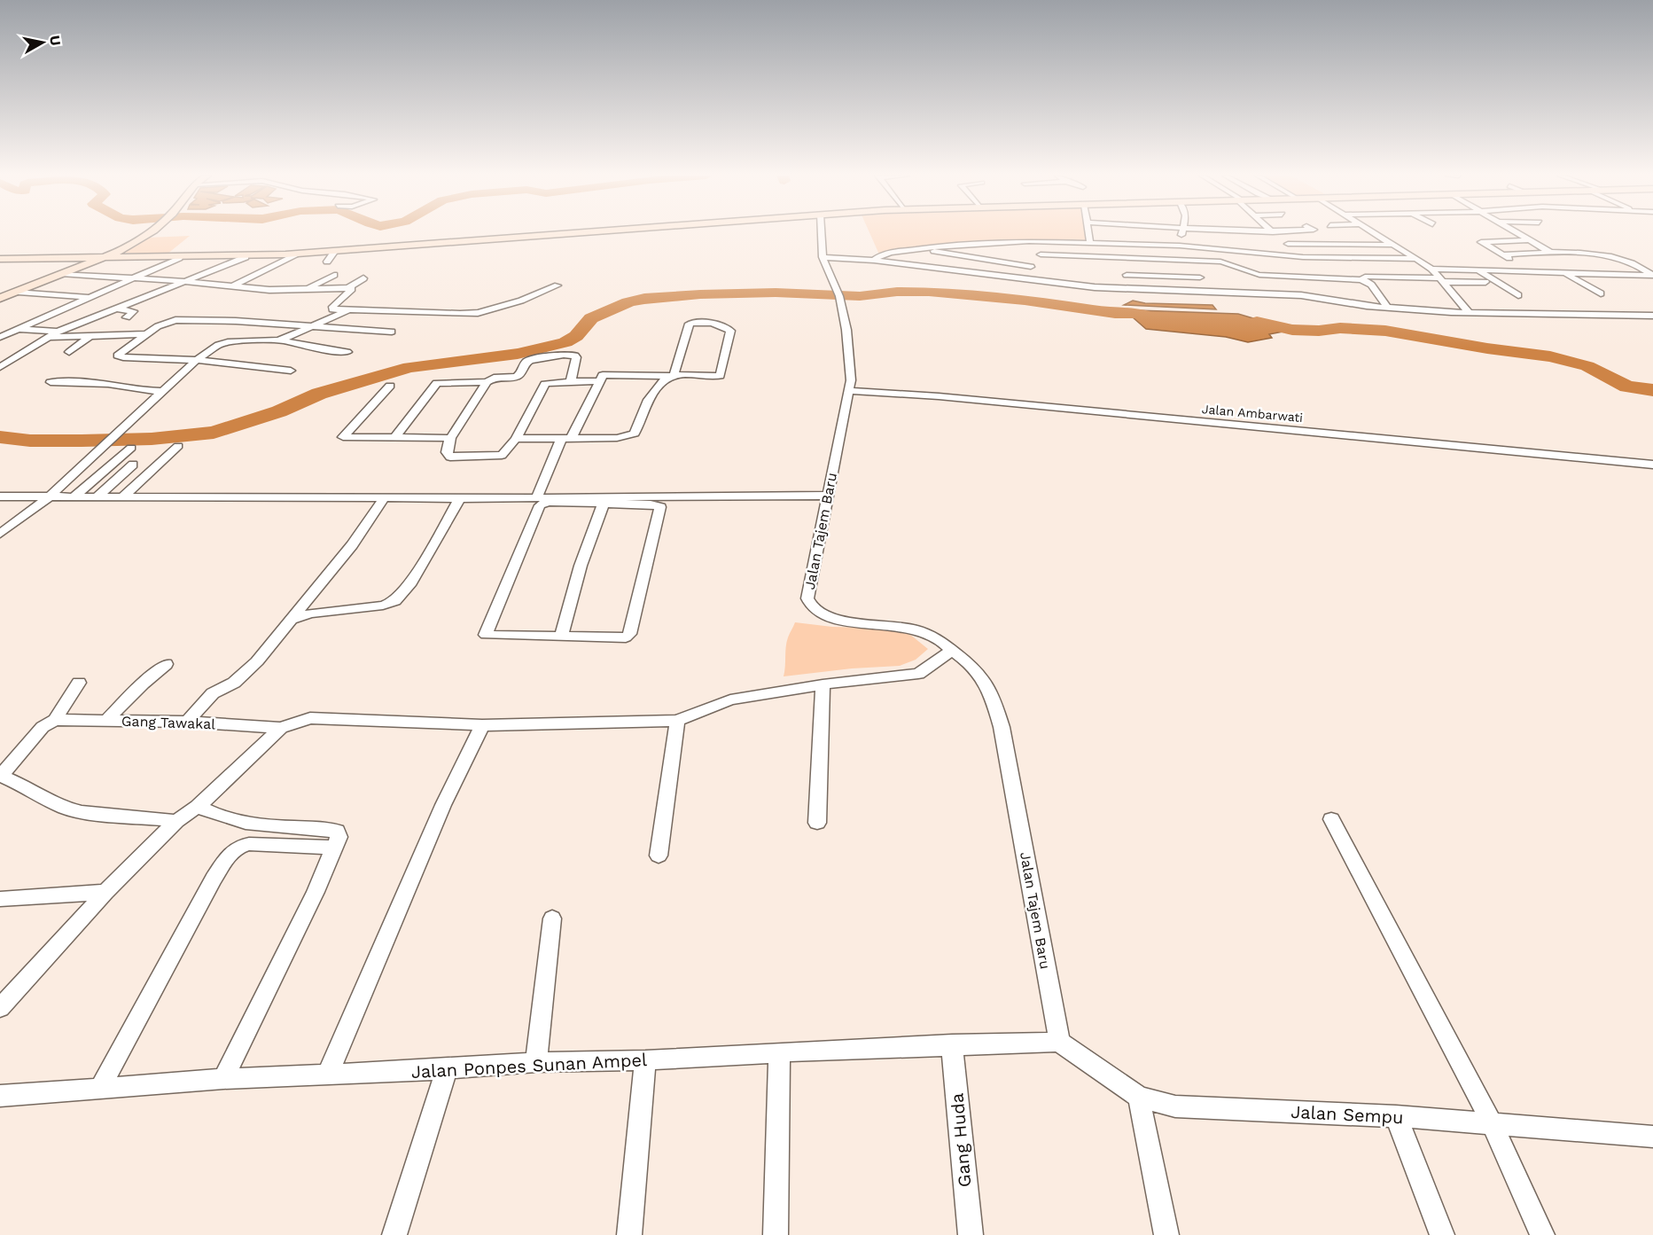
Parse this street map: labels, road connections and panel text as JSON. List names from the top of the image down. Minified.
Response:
{"streets":{"street":["Jalan Ambarwati","Jalan Tajem Baru","Gang Tawakal","Jalan Ponpes Sunan Ampel","Jalan Sempu","Gang Huda"]},"crossings":[["Jalan Ambarwati","Jalan Tajem Baru"],["Jalan Tajem Baru","Jalan Ponpes Sunan Ampel"],["Jalan Tajem Baru","Jalan Sempu"],["Jalan Ponpes Sunan Ampel","Jalan Sempu"],["Jalan Ponpes Sunan Ampel","Gang Huda"]],"north":"right"}
